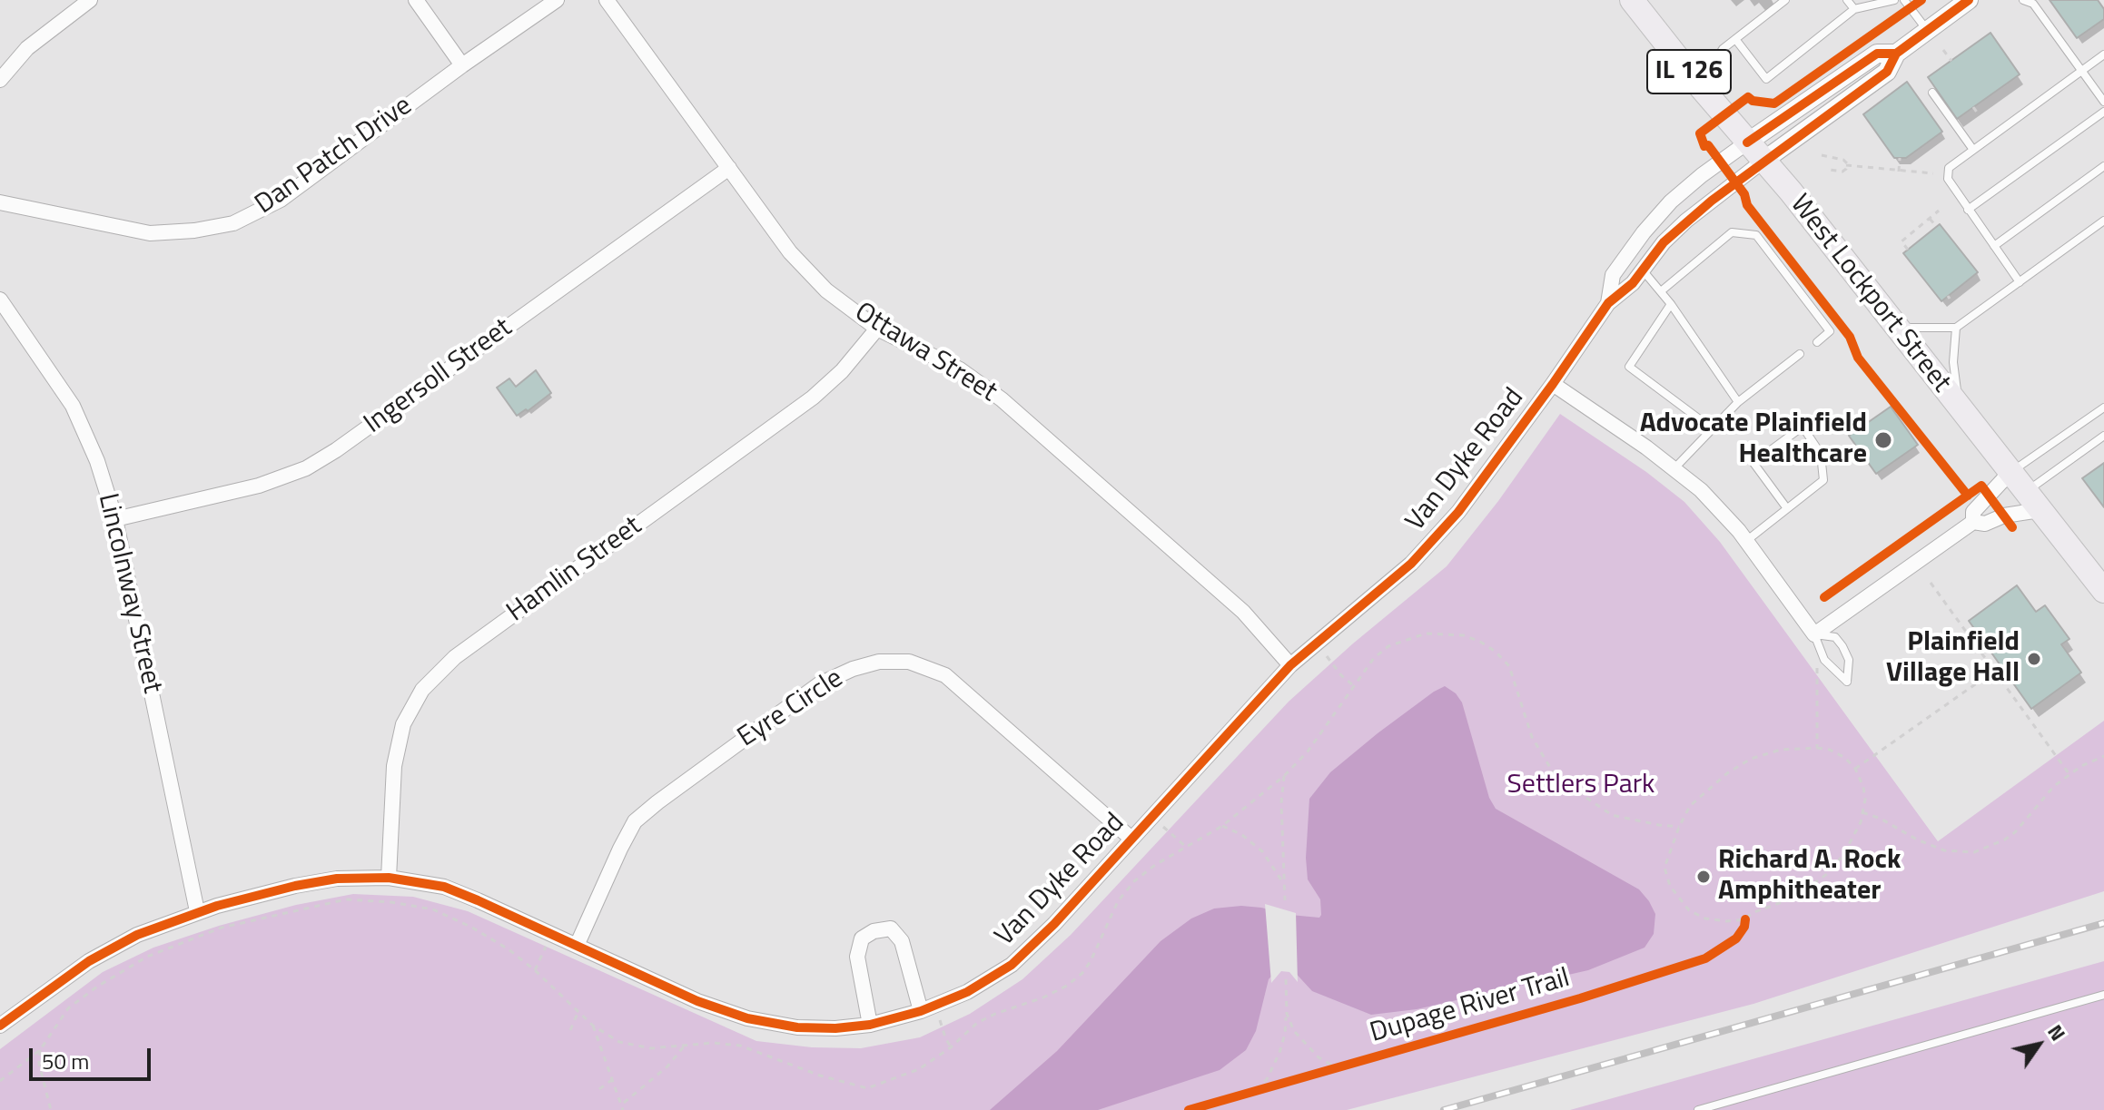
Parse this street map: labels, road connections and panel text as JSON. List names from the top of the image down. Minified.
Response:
{"streets":{"main road":["IL 126","West Lockport Street"],"street":["Dan Patch Drive","Ottawa Street","Ingersoll Street","Van Dyke Road","Hamlin Street","Lincolnway Street","Eyre Circle"],"cycle path":["Dupage River Trail"]},"crossings":[["West Lockport Street","Van Dyke Road"],["Ottawa Street","Ingersoll Street"],["Ottawa Street","Van Dyke Road"],["Ottawa Street","Hamlin Street"],["Ingersoll Street","Lincolnway Street"],["Van Dyke Road","Hamlin Street"],["Van Dyke Road","Lincolnway Street"],["Van Dyke Road","Eyre Circle"]],"parks":["Settlers Park"],"places":["Advocate Plainfield Healthcare","Plainfield Village Hall","Richard A. Rock Amphitheater"],"scale_bar":"50 m","north":"top right"}
